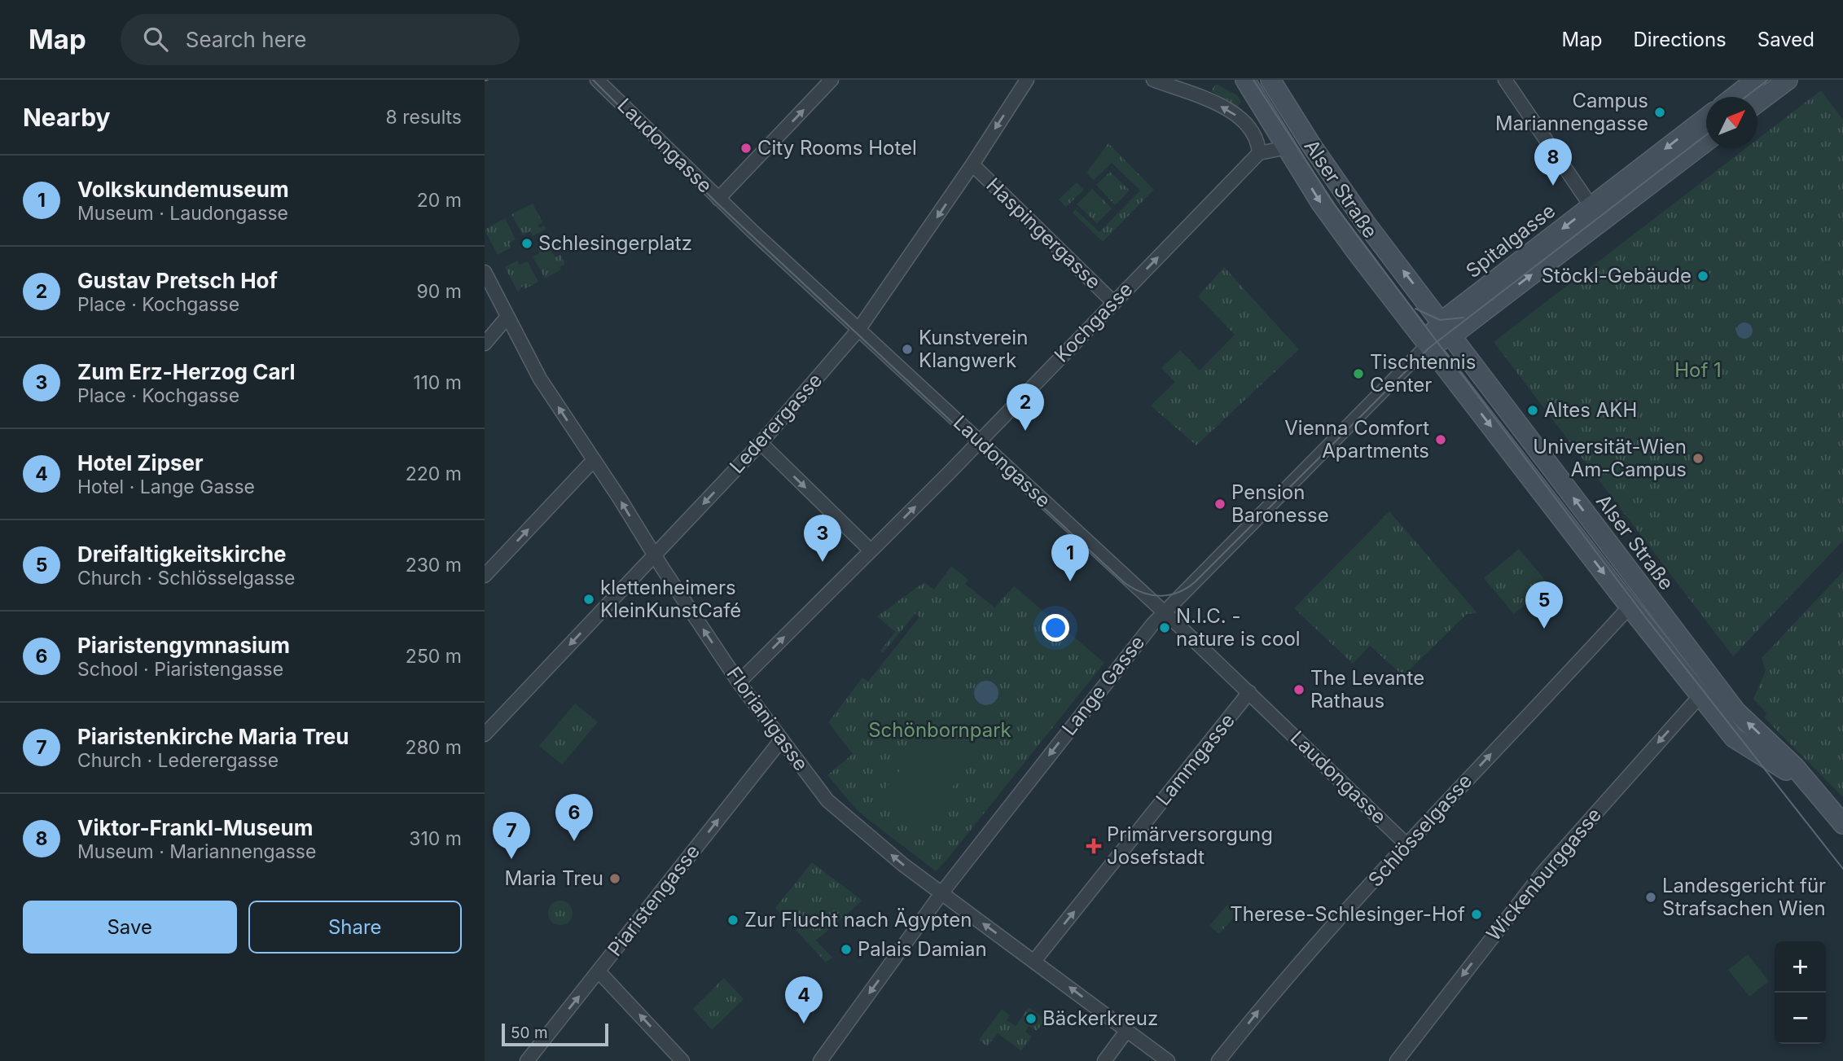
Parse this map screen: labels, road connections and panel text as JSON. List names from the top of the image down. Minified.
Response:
{"streets":{"main road":["Alser Straße","Spitalgasse"],"street":["Laudongasse","Haspingergasse","Kochgasse","Lederergasse","Lange Gasse","Florianigasse","Lammgasse","Schlösselgasse","Wickenburggasse","Piaristengasse"]},"crossings":[["Laudongasse","Kochgasse"],["Laudongasse","Lederergasse"],["Laudongasse","Lange Gasse"],["Laudongasse","Lammgasse"],["Laudongasse","Schlösselgasse"],["Alser Straße","Spitalgasse"],["Alser Straße","Lange Gasse"],["Alser Straße","Schlösselgasse"],["Alser Straße","Wickenburggasse"],["Haspingergasse","Kochgasse"],["Haspingergasse","Lederergasse"],["Kochgasse","Florianigasse"],["Lederergasse","Florianigasse"],["Lange Gasse","Florianigasse"],["Florianigasse","Lammgasse"],["Florianigasse","Piaristengasse"]],"one_way":["Kochgasse","Lederergasse","Lange Gasse","Florianigasse","Lammgasse","Schlösselgasse","Wickenburggasse","Piaristengasse"],"parks":["Hof 1","Schönbornpark"],"places":{"other":["Campus Mariannengasse","City Rooms Hotel","Schlesingerplatz","Stöckl-Gebäude","Kunstverein Klangwerk","Tischtennis Center","Altes AKH","Vienna Comfort Apartments","Universität-Wien Am-Campus","Pension Baronesse","klettenheimers KleinKunstCafé","N.I.C. - nature is cool","The Levante Rathaus","Maria Treu","Landesgericht für Strafsachen Wien","Therese-Schlesinger-Hof","Zur Flucht nach Ägypten","Palais Damian","Bäckerkreuz"],"health":["Primärversorgung Josefstadt"]},"scale_bar":"50 m","north":"top right","page":{"header":"Map","search":"Search here","nav":["Map","Directions","Saved"],"heading":["Nearby","8 results"],"pins":["8","2","3","1","5","6","7","4"],"list":[{"mark":"1","name":"Volkskundemuseum","note":"Museum · Laudongasse","value":"20 m"},{"mark":"2","name":"Gustav Pretsch Hof","note":"Place · Kochgasse","value":"90 m"},{"mark":"3","name":"Zum Erz-Herzog Carl","note":"Place · Kochgasse","value":"110 m"},{"mark":"4","name":"Hotel Zipser","note":"Hotel · Lange Gasse","value":"220 m"},{"mark":"5","name":"Dreifaltigkeitskirche","note":"Church · Schlösselgasse","value":"230 m"},{"mark":"6","name":"Piaristengymnasium","note":"School · Piaristengasse","value":"250 m"},{"mark":"7","name":"Piaristenkirche Maria Treu","note":"Church · Lederergasse","value":"280 m"},{"mark":"8","name":"Viktor-Frankl-Museum","note":"Museum · Mariannengasse","value":"310 m"}],"buttons":["Save","Share"],"map_buttons":["+","−"],"scale":"50 m"}}
